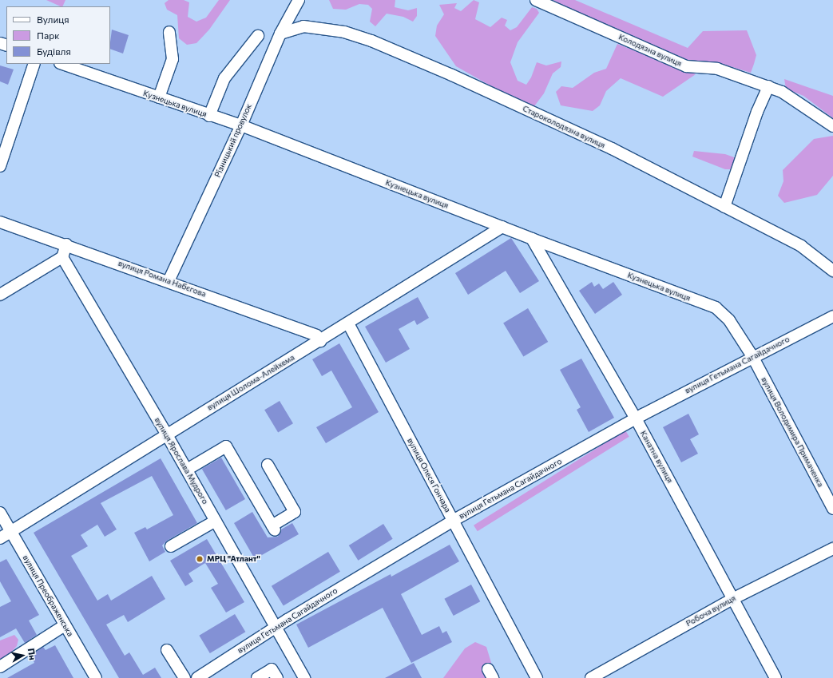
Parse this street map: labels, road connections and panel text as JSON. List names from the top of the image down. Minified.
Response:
{"streets":{"street":["Колодязна вулиця","Кузнецька вулиця","Староколодязна вулиця","Різницький провулок","вулиця Романа Набєгова","вулиця Гетьмана Сагайдачного","вулиця Шолома-Алейхема","вулиця Володимира Примаченка","Канатна вулиця","вулиця Ярослава Мудрого","вулиця Олеся Гончара","вулиця Преображенська","Робоча вулиця"]},"crossings":[["Кузнецька вулиця","Різницький провулок"],["Кузнецька вулиця","вулиця Гетьмана Сагайдачного"],["Кузнецька вулиця","вулиця Шолома-Алейхема"],["Кузнецька вулиця","вулиця Володимира Примаченка"],["Кузнецька вулиця","Канатна вулиця"],["Староколодязна вулиця","Різницький провулок"],["Різницький провулок","вулиця Романа Набєгова"],["вулиця Романа Набєгова","вулиця Шолома-Алейхема"],["вулиця Гетьмана Сагайдачного","вулиця Володимира Примаченка"],["вулиця Гетьмана Сагайдачного","Канатна вулиця"],["вулиця Гетьмана Сагайдачного","вулиця Ярослава Мудрого"],["вулиця Гетьмана Сагайдачного","вулиця Олеся Гончара"],["вулиця Шолома-Алейхема","вулиця Ярослава Мудрого"],["вулиця Шолома-Алейхема","вулиця Олеся Гончара"],["вулиця Шолома-Алейхема","вулиця Преображенська"],["Канатна вулиця","Робоча вулиця"]],"places":["МРЦ \"Атлант\""],"legend":["Вулиця","Парк","Будівля"],"north":"right"}
